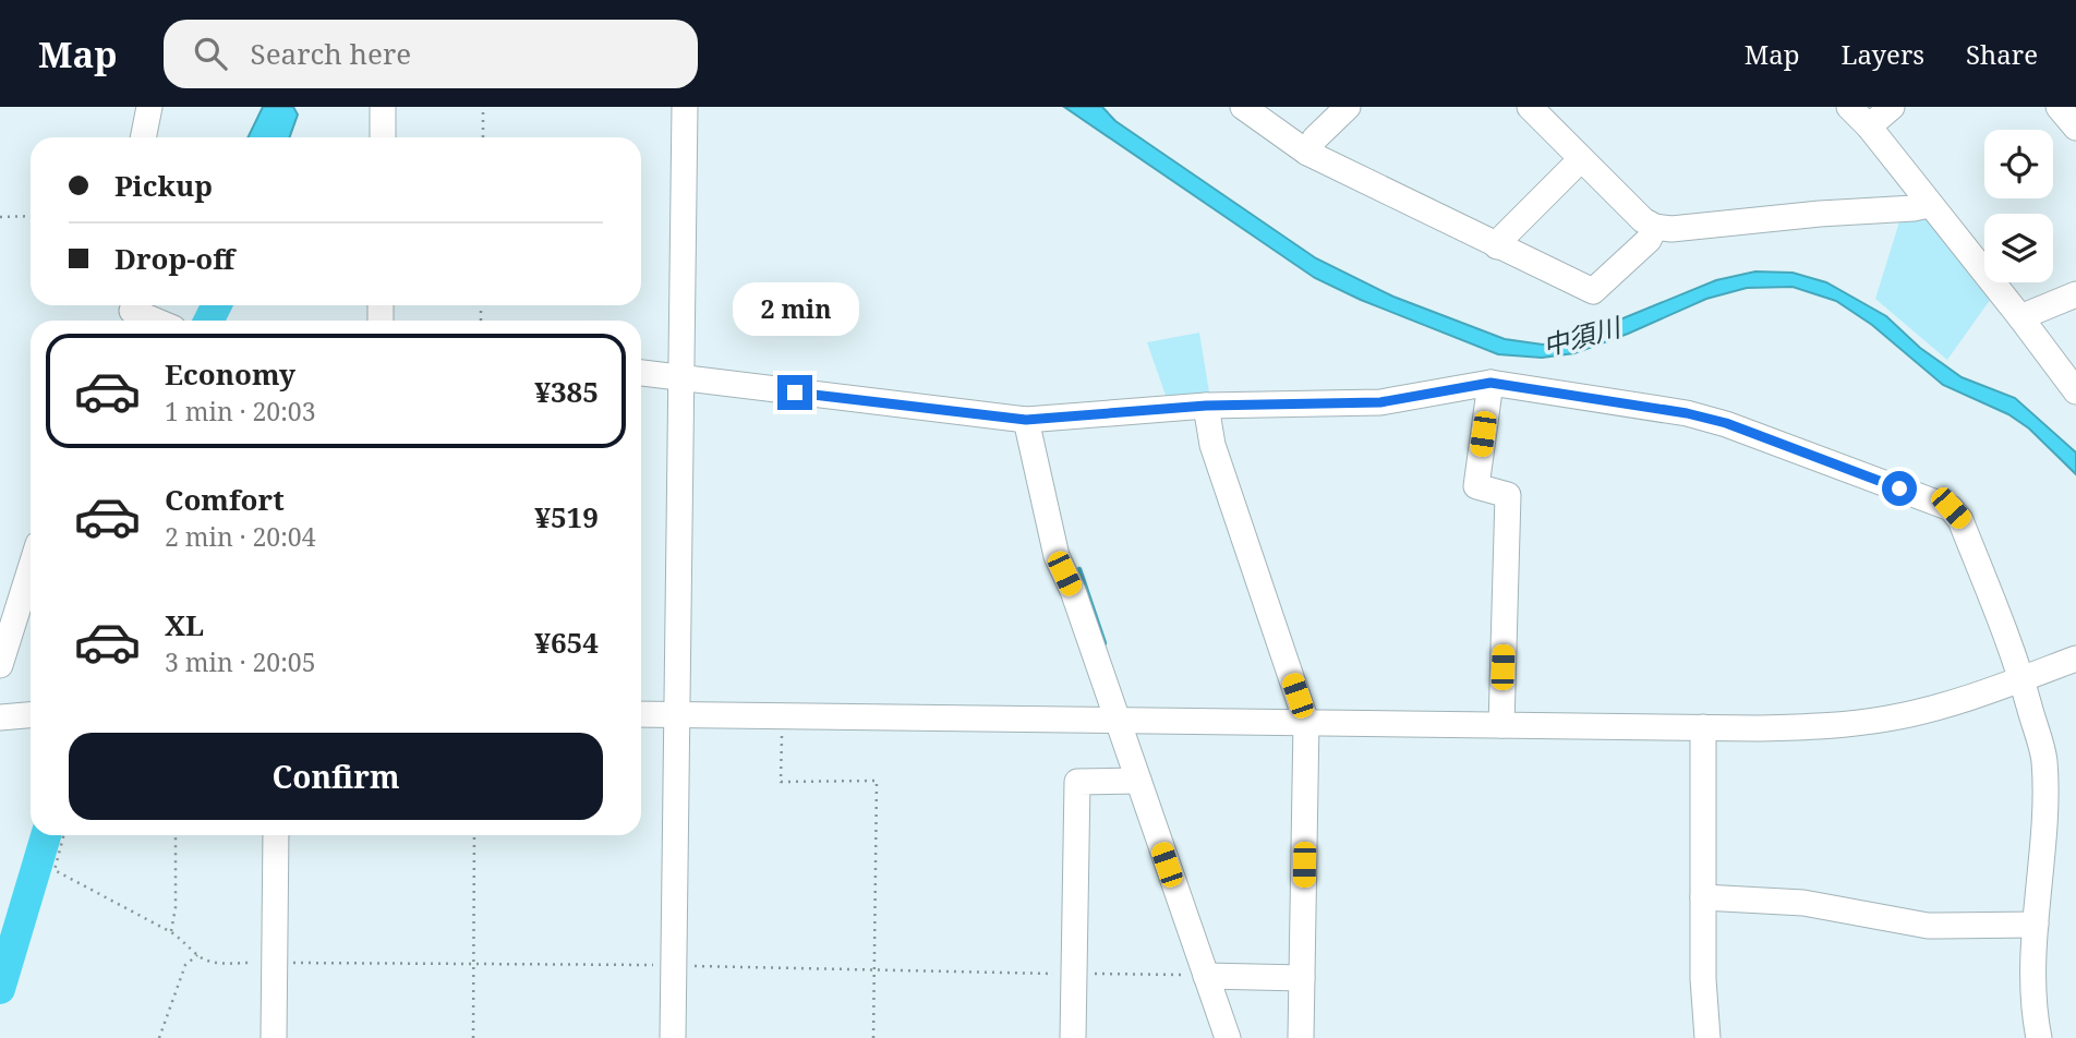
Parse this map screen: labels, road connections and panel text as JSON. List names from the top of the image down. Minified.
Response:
{"water":["中須川"],"page":{"header":"Map","search":"Search here","nav":["Map","Layers","Share"],"banner":["Pickup","Drop-off"],"bubble":"2 min","list":[{"name":"Economy","note":"1 min · 20:03","value":"¥385"},{"name":"Comfort","note":"2 min · 20:04","value":"¥519"},{"name":"XL","note":"3 min · 20:05","value":"¥654"}],"buttons":"Confirm"}}
